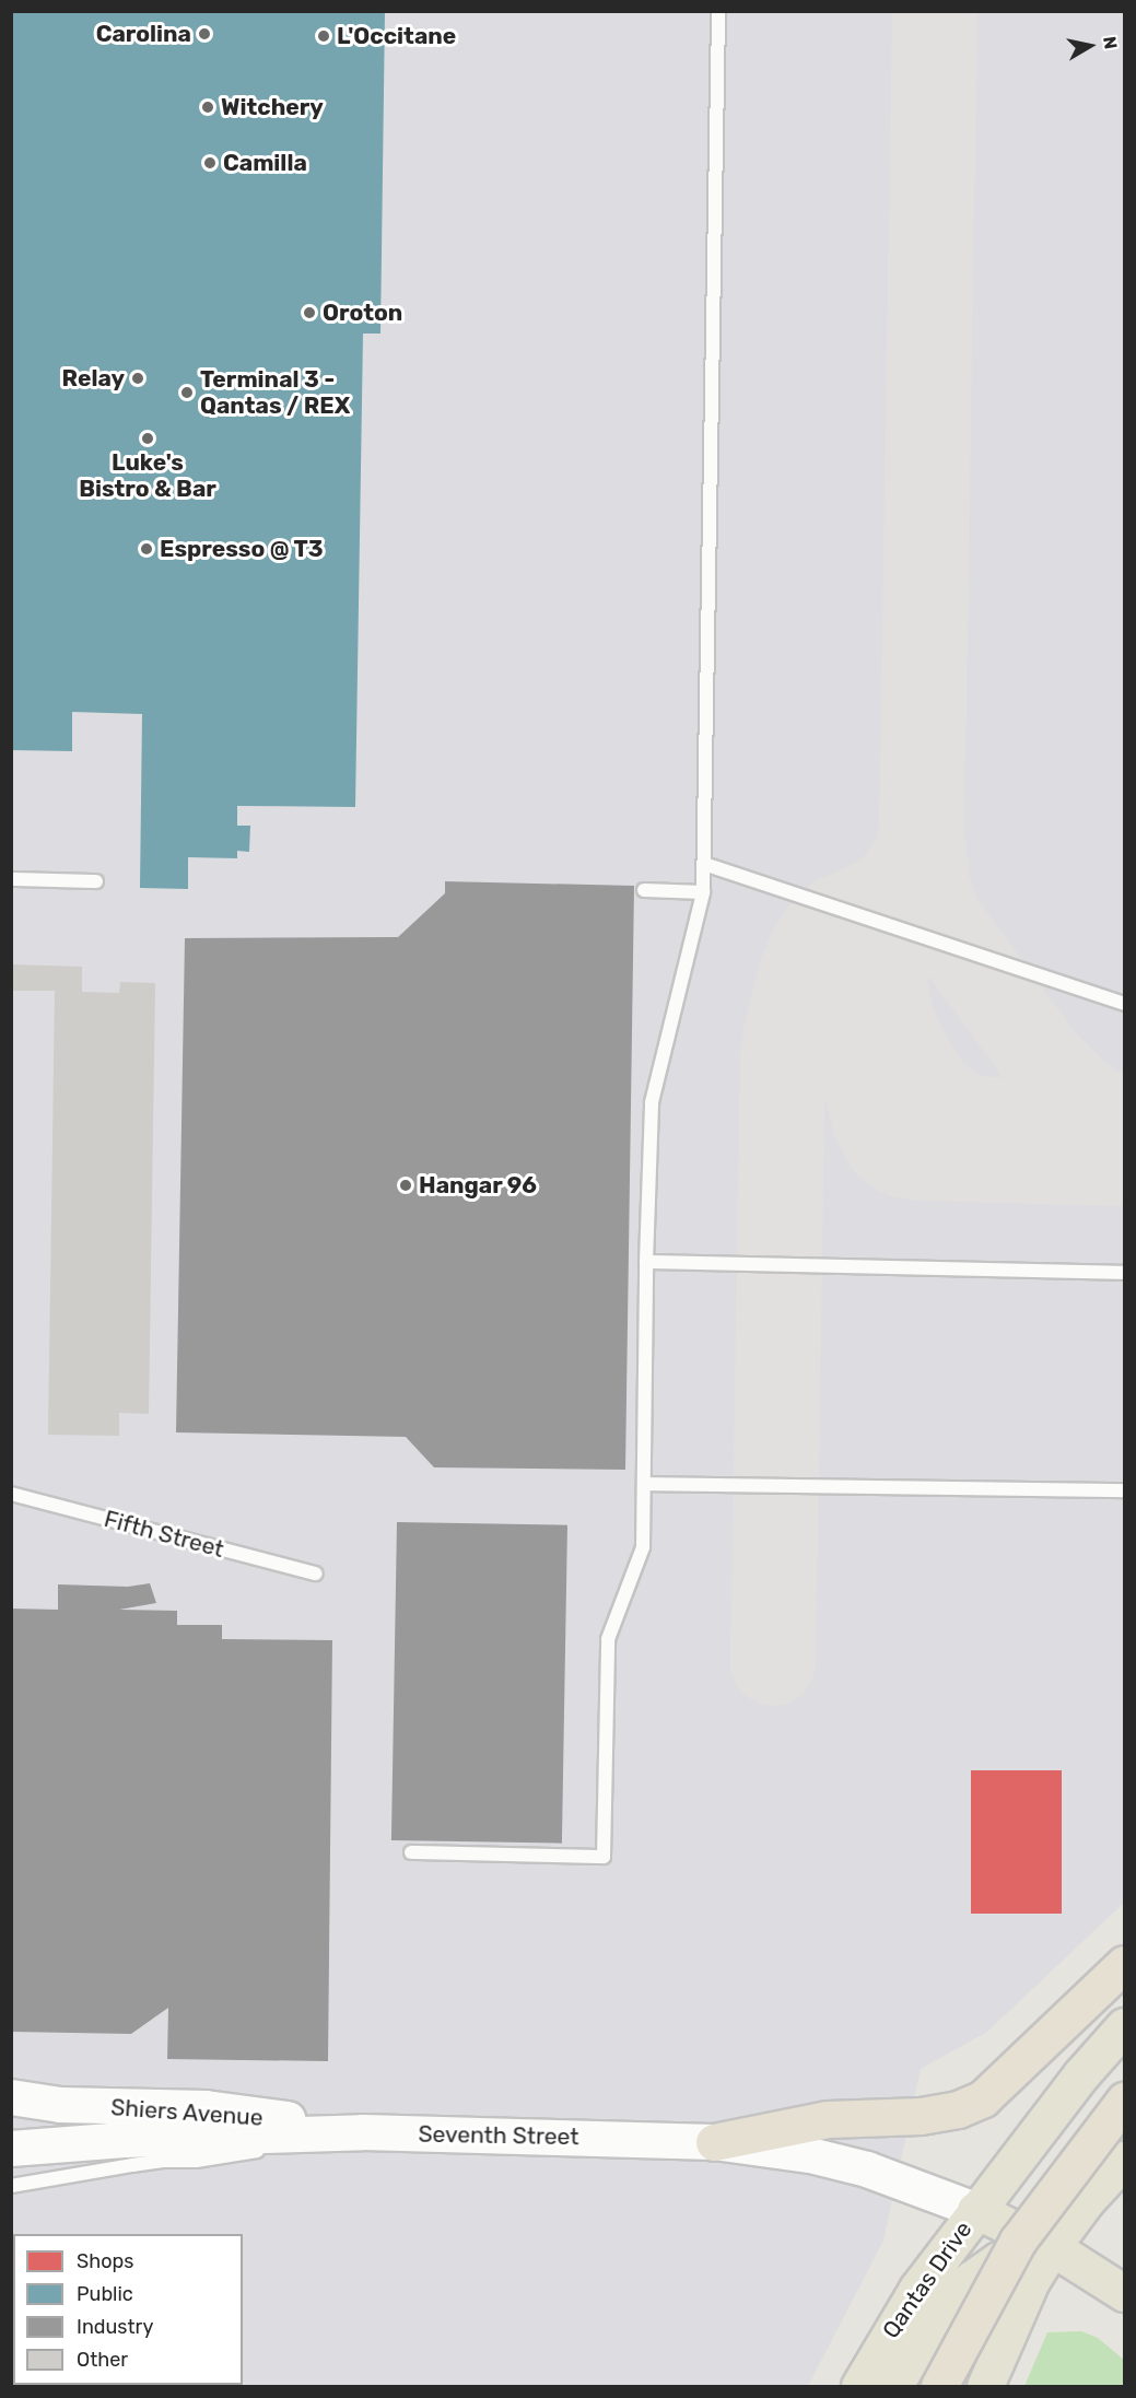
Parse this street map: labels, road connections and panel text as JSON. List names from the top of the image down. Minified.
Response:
{"streets":{"main road":["Qantas Drive"],"street":["Shiers Avenue","Seventh Street"],"lane":["Fifth Street"]},"crossings":[["Shiers Avenue","Seventh Street"],["Seventh Street","Qantas Drive"]],"places":["Carolina","L'Occitane","Witchery","Camilla","Oroton","Relay","Terminal 3 - Qantas / REX","Luke's Bistro & Bar","Espresso @ T3","Hangar 96"],"legend":["Shops","Public","Industry","Other"],"north":"right"}
